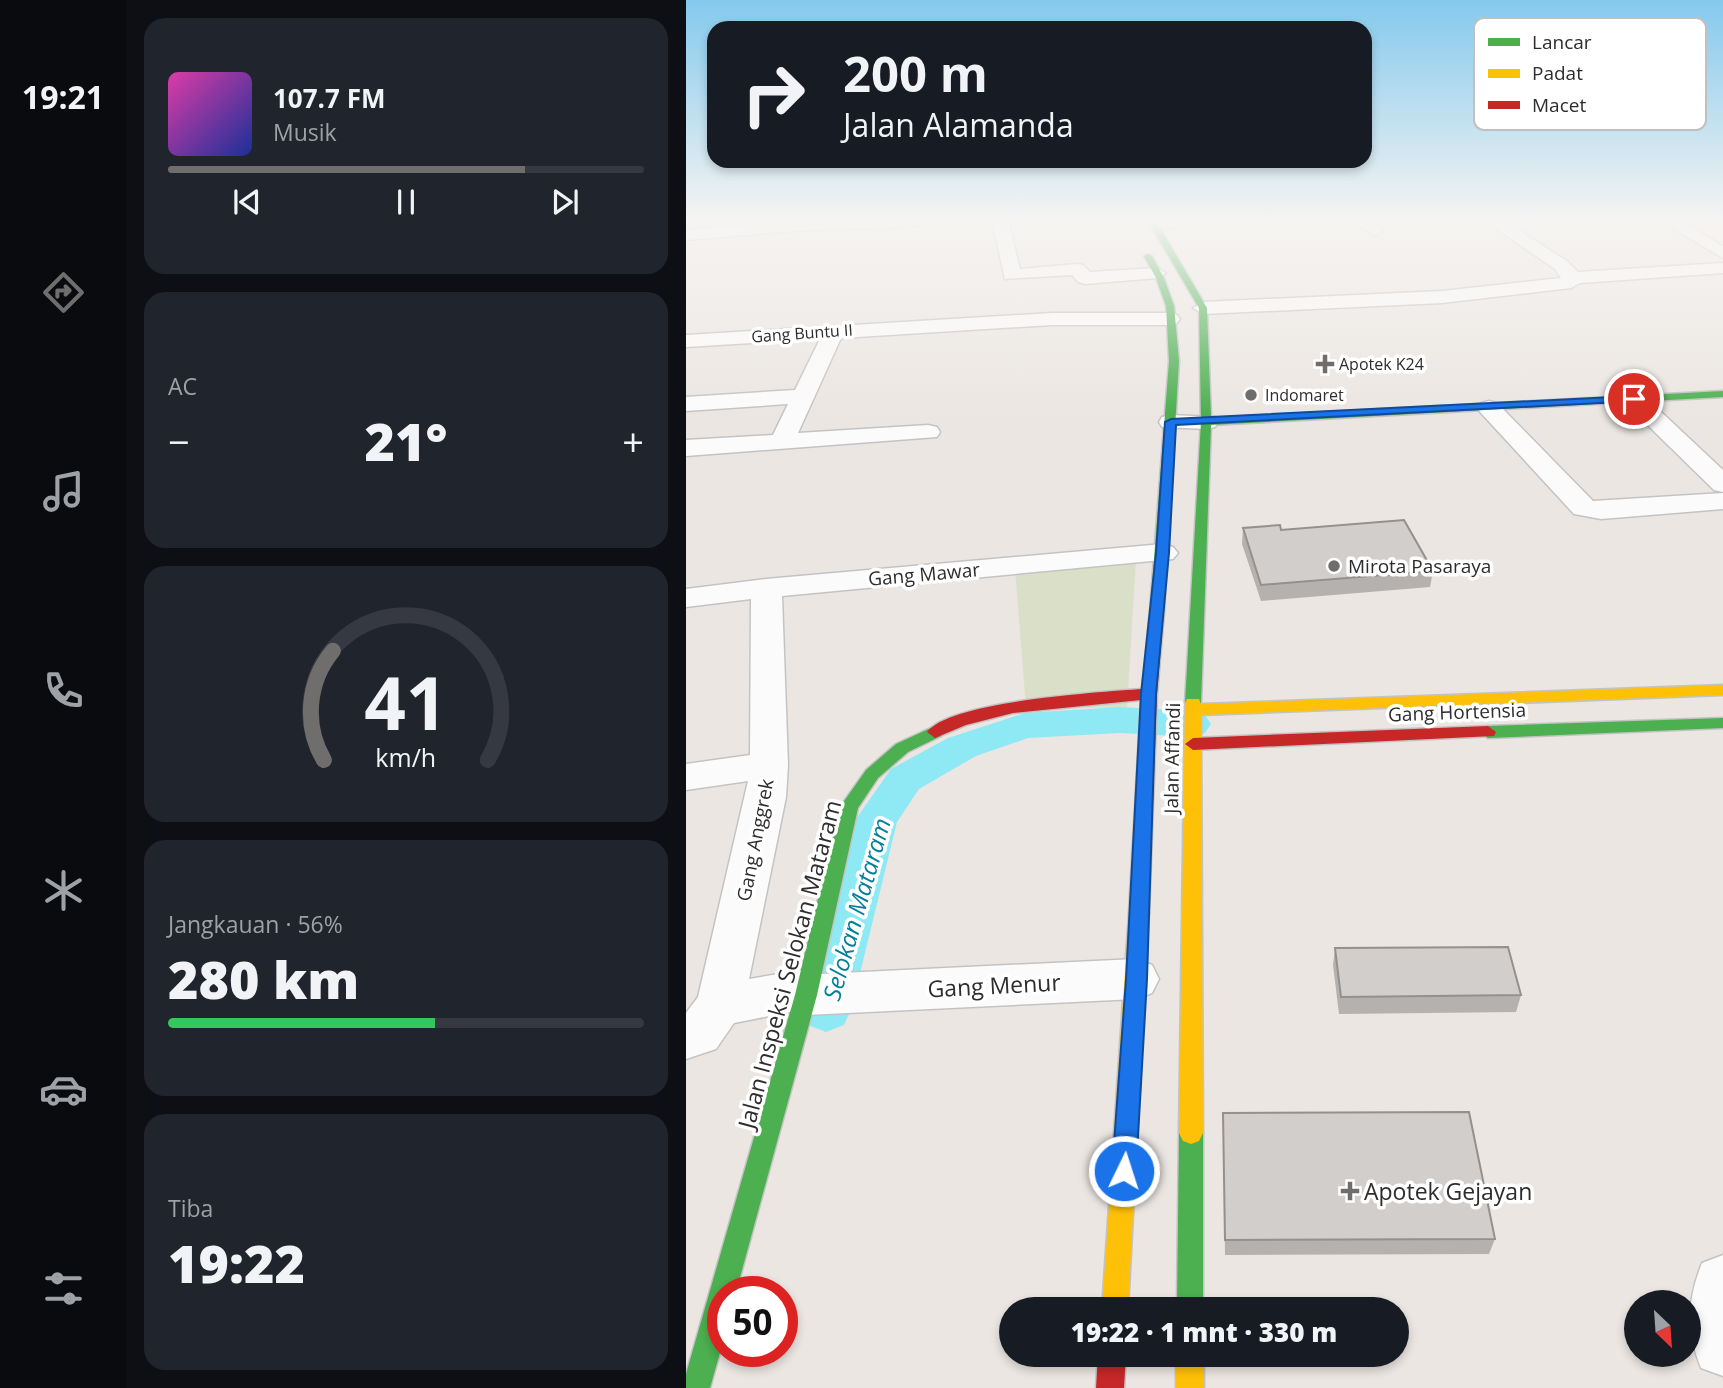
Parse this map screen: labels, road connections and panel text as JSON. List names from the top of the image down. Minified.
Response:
{"streets":{"main road":["Gang Hortensia","Jalan Affandi","Jalan Inspeksi Selokan Mataram"],"street":["Gang Buntu II","Gang Mawar","Gang Anggrek","Gang Menur"]},"crossings":[["Gang Buntu II","Jalan Affandi"],["Gang Mawar","Jalan Affandi"],["Gang Mawar","Gang Anggrek"],["Gang Hortensia","Jalan Affandi"],["Jalan Affandi","Jalan Inspeksi Selokan Mataram"],["Jalan Affandi","Gang Menur"],["Jalan Inspeksi Selokan Mataram","Gang Menur"]],"water":["Selokan Mataram"],"places":{"health":["Apotek K24","Apotek Gejayan"],"other":["Indomaret","Mirota Pasaraya"]},"legend":["Lancar","Padat","Macet"],"north":"bottom right","page":{"tabs":"19:21","turn":["200 m","Jalan Alamanda"],"song":["107.7 FM","Musik"],"tile":["AC",["Jangkauan · 56%","280 km"],["Tiba","19:22"]],"heat":["−","21°","+"],"limit":"50","trip":"19:22 · 1 mnt · 330 m","gauge":["41","km/h"]}}
